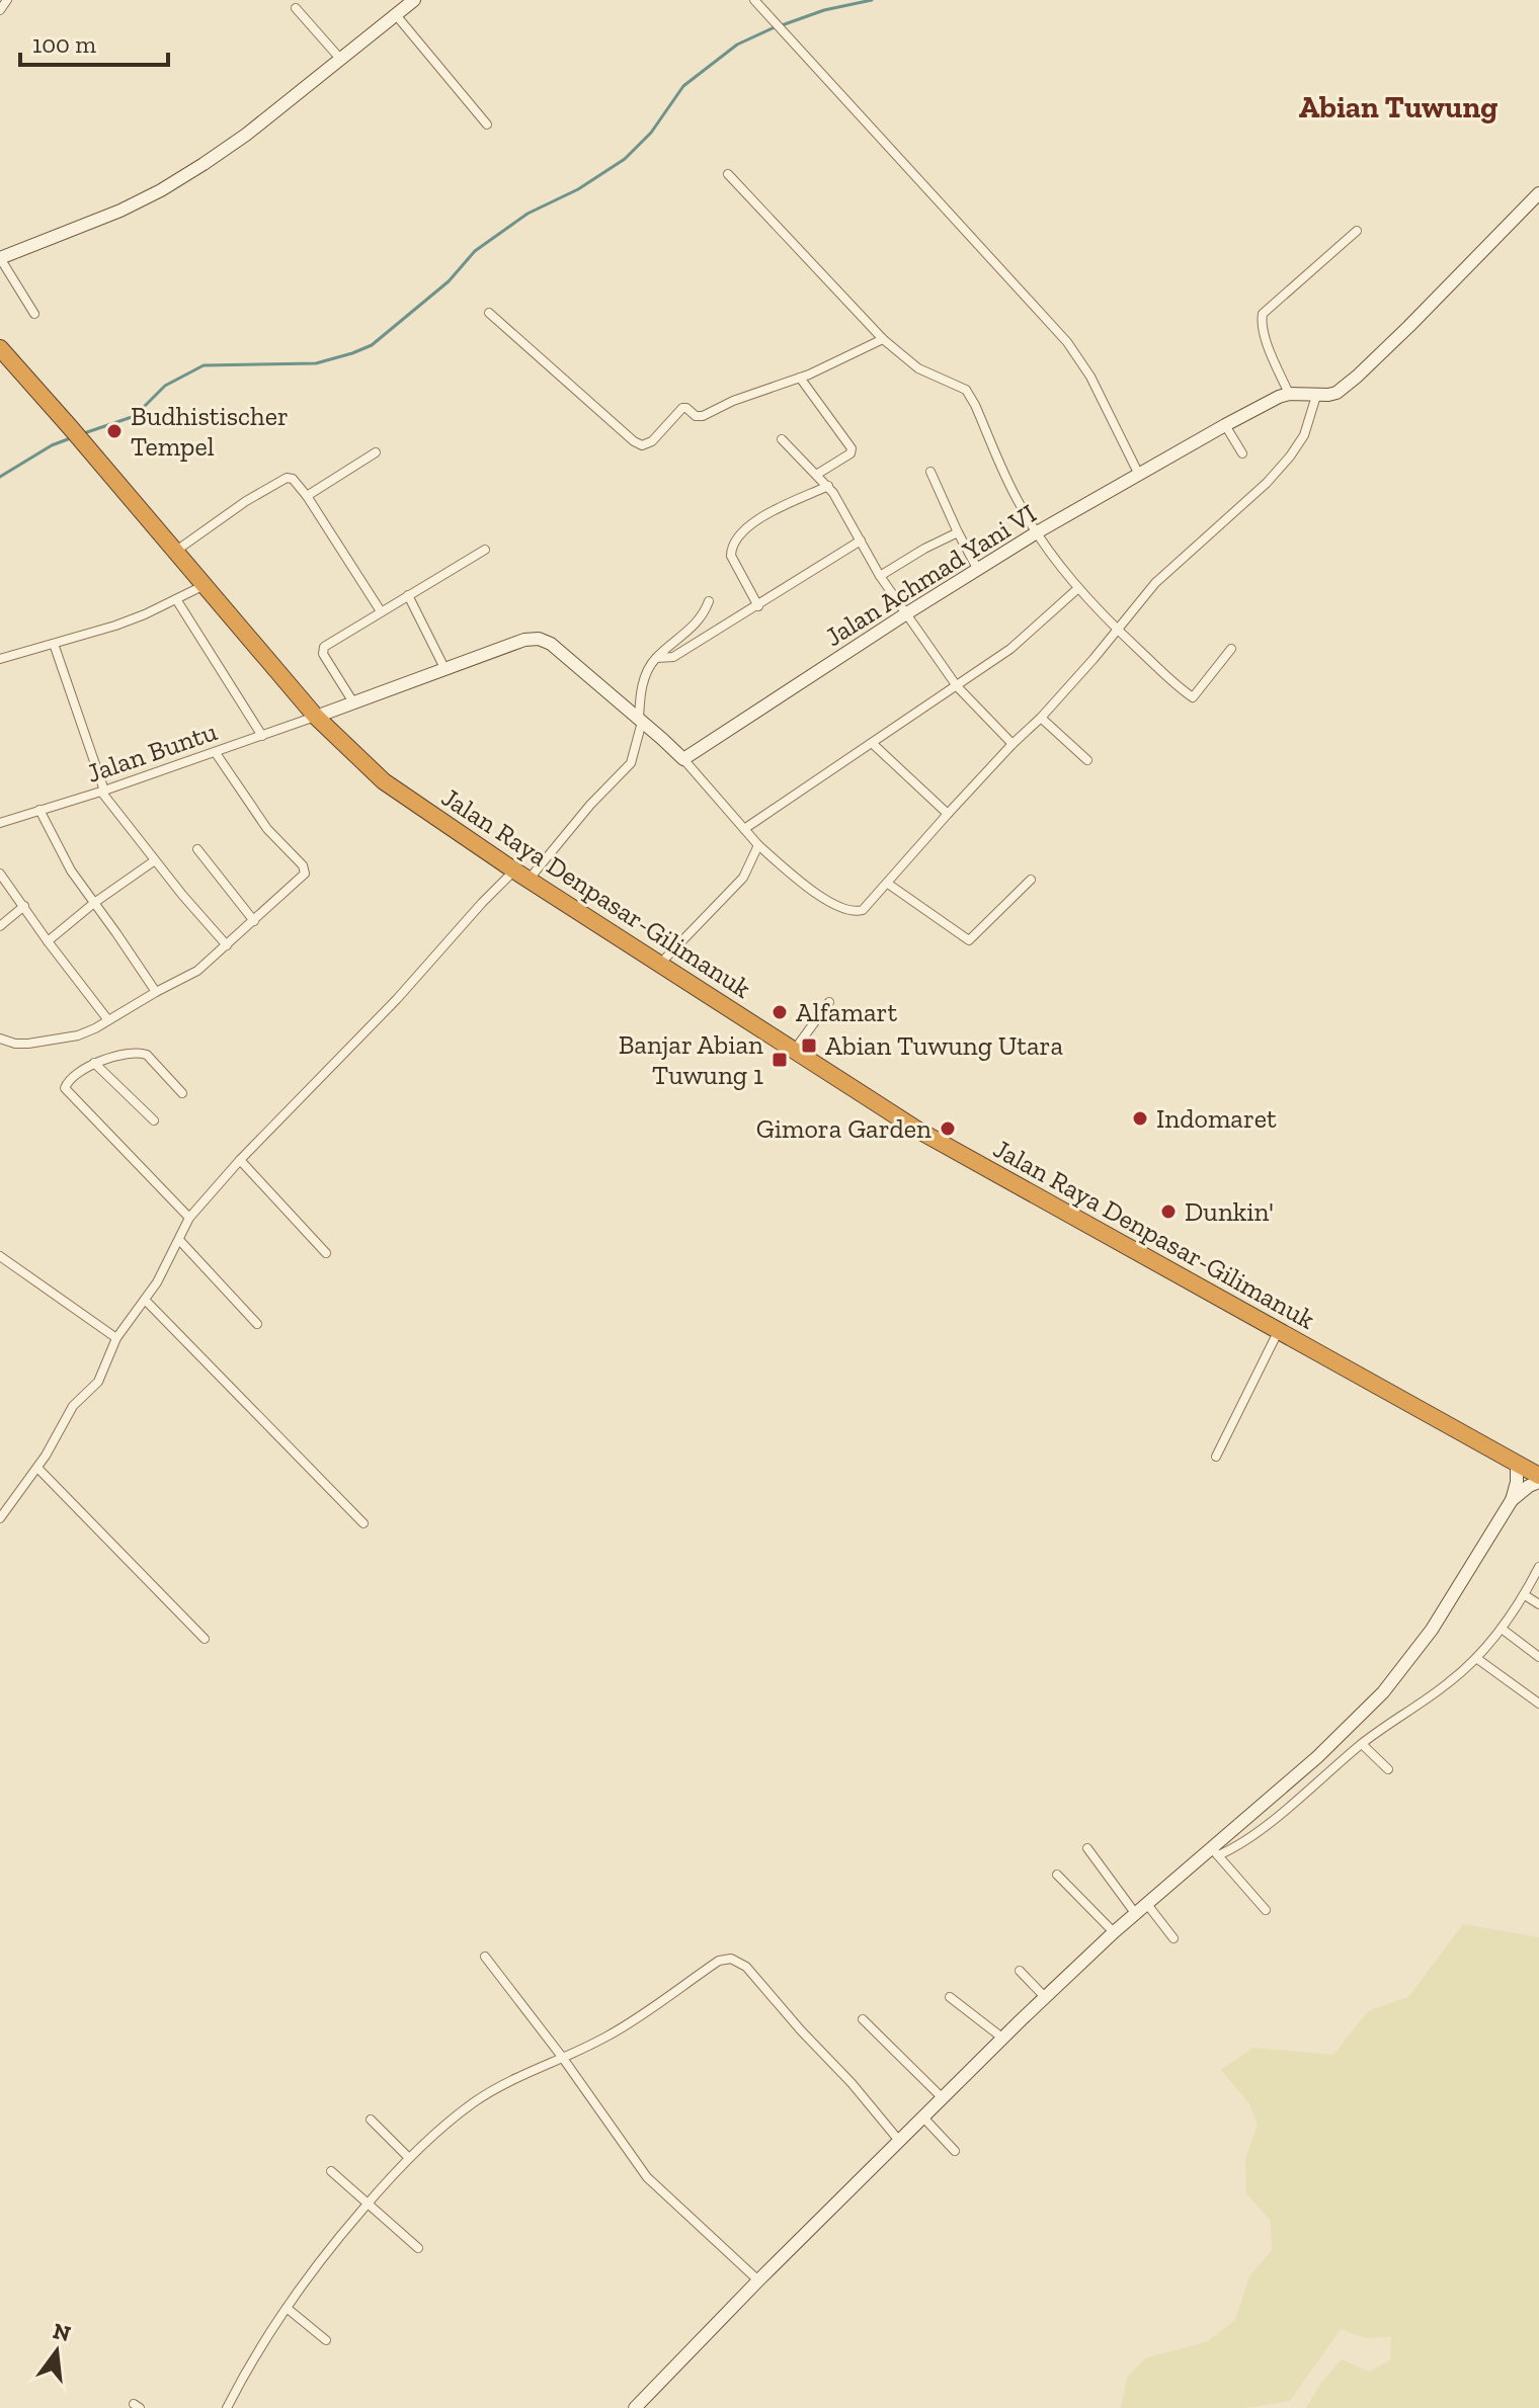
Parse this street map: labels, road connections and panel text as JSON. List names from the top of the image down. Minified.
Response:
{"streets":{"highway":["Jalan Raya Denpasar-Gilimanuk"],"street":["Jalan Achmad Yani VI","Jalan Buntu"]},"crossings":[["Jalan Buntu","Jalan Raya Denpasar-Gilimanuk"]],"districts":["Abian Tuwung"],"places":{"other":["Budhistischer Tempel","Alfamart","Indomaret","Gimora Garden","Dunkin'"],"transit":["Abian Tuwung Utara","Banjar Abian Tuwung 1"]},"scale_bar":"100 m","north":"top"}
